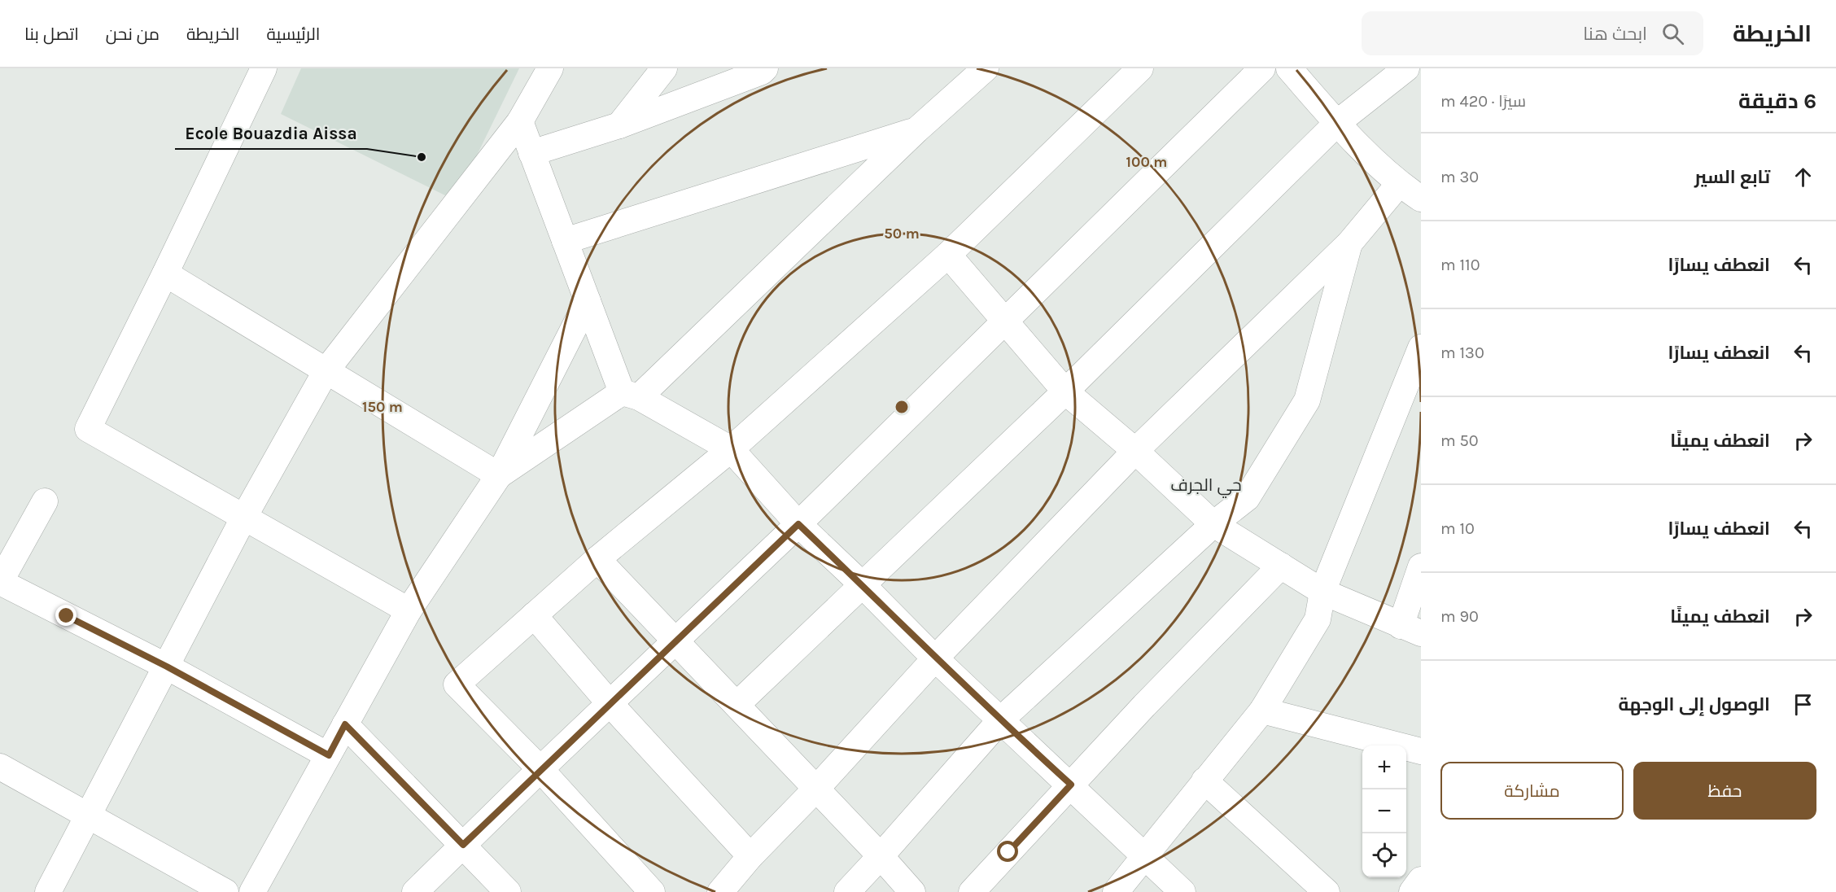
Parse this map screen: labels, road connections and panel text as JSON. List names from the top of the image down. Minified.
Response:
{"districts":["حي الجرف"],"places":["Ecole Bouazdia Aissa"],"page":{"header":"الخريطة","search":"ابحث هنا","nav":["الرئيسية","الخريطة","من نحن","اتصل بنا"],"heading":["6 دقيقة","سيرًا · 420 m"],"list":[["تابع السير","30 m"],["انعطف يسارًا","110 m"],["انعطف يسارًا","130 m"],["انعطف يمينًا","50 m"],["انعطف يسارًا","10 m"],["انعطف يمينًا","90 m"],"الوصول إلى الوجهة"],"map_buttons":["+","−"],"buttons":["حفظ","مشاركة"]},"rings":["100 m","50 m","150 m"]}
